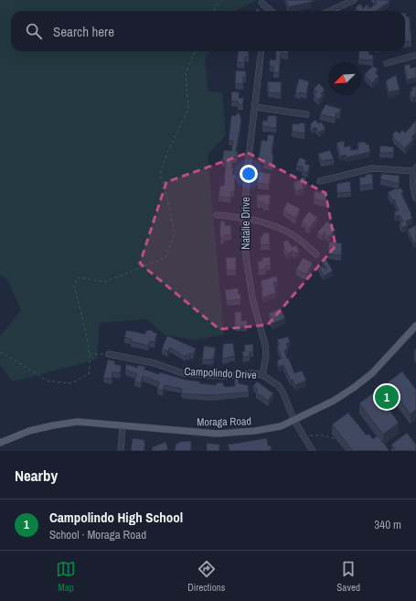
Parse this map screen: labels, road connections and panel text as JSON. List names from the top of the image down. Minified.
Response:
{"streets":{"main road":["Moraga Road"],"street":["Natalie Drive","Campolindo Drive"]},"crossings":[["Natalie Drive","Campolindo Drive"],["Campolindo Drive","Moraga Road"]],"north":"bottom left","page":{"search":"Search here","pins":"1","heading":"Nearby","list":[{"mark":"1","name":"Campolindo High School","note":"School · Moraga Road","value":"340 m"}],"nav":["Map","Directions","Saved"]}}
